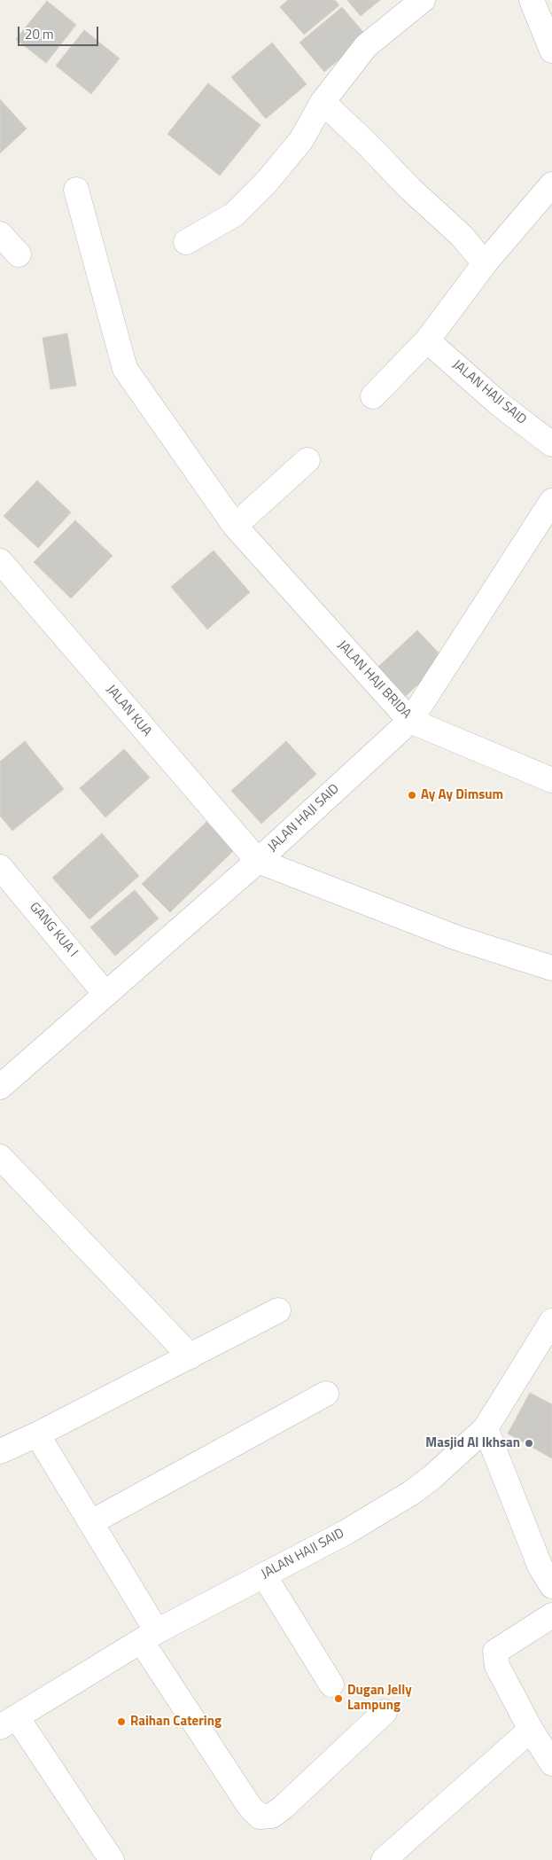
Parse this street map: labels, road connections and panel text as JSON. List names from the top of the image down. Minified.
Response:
{"streets":{"street":["JALAN HAJI SAID","JALAN HAJI BRIDA","JALAN KUA","GANG KUA I"]},"crossings":[["JALAN HAJI SAID","JALAN HAJI BRIDA"],["JALAN HAJI SAID","JALAN KUA"],["JALAN HAJI SAID","GANG KUA I"]],"places":["Ay Ay Dimsum","Masjid Al Ikhsan","Dugan Jelly Lampung","Raihan Catering"],"scale_bar":"20 m"}
